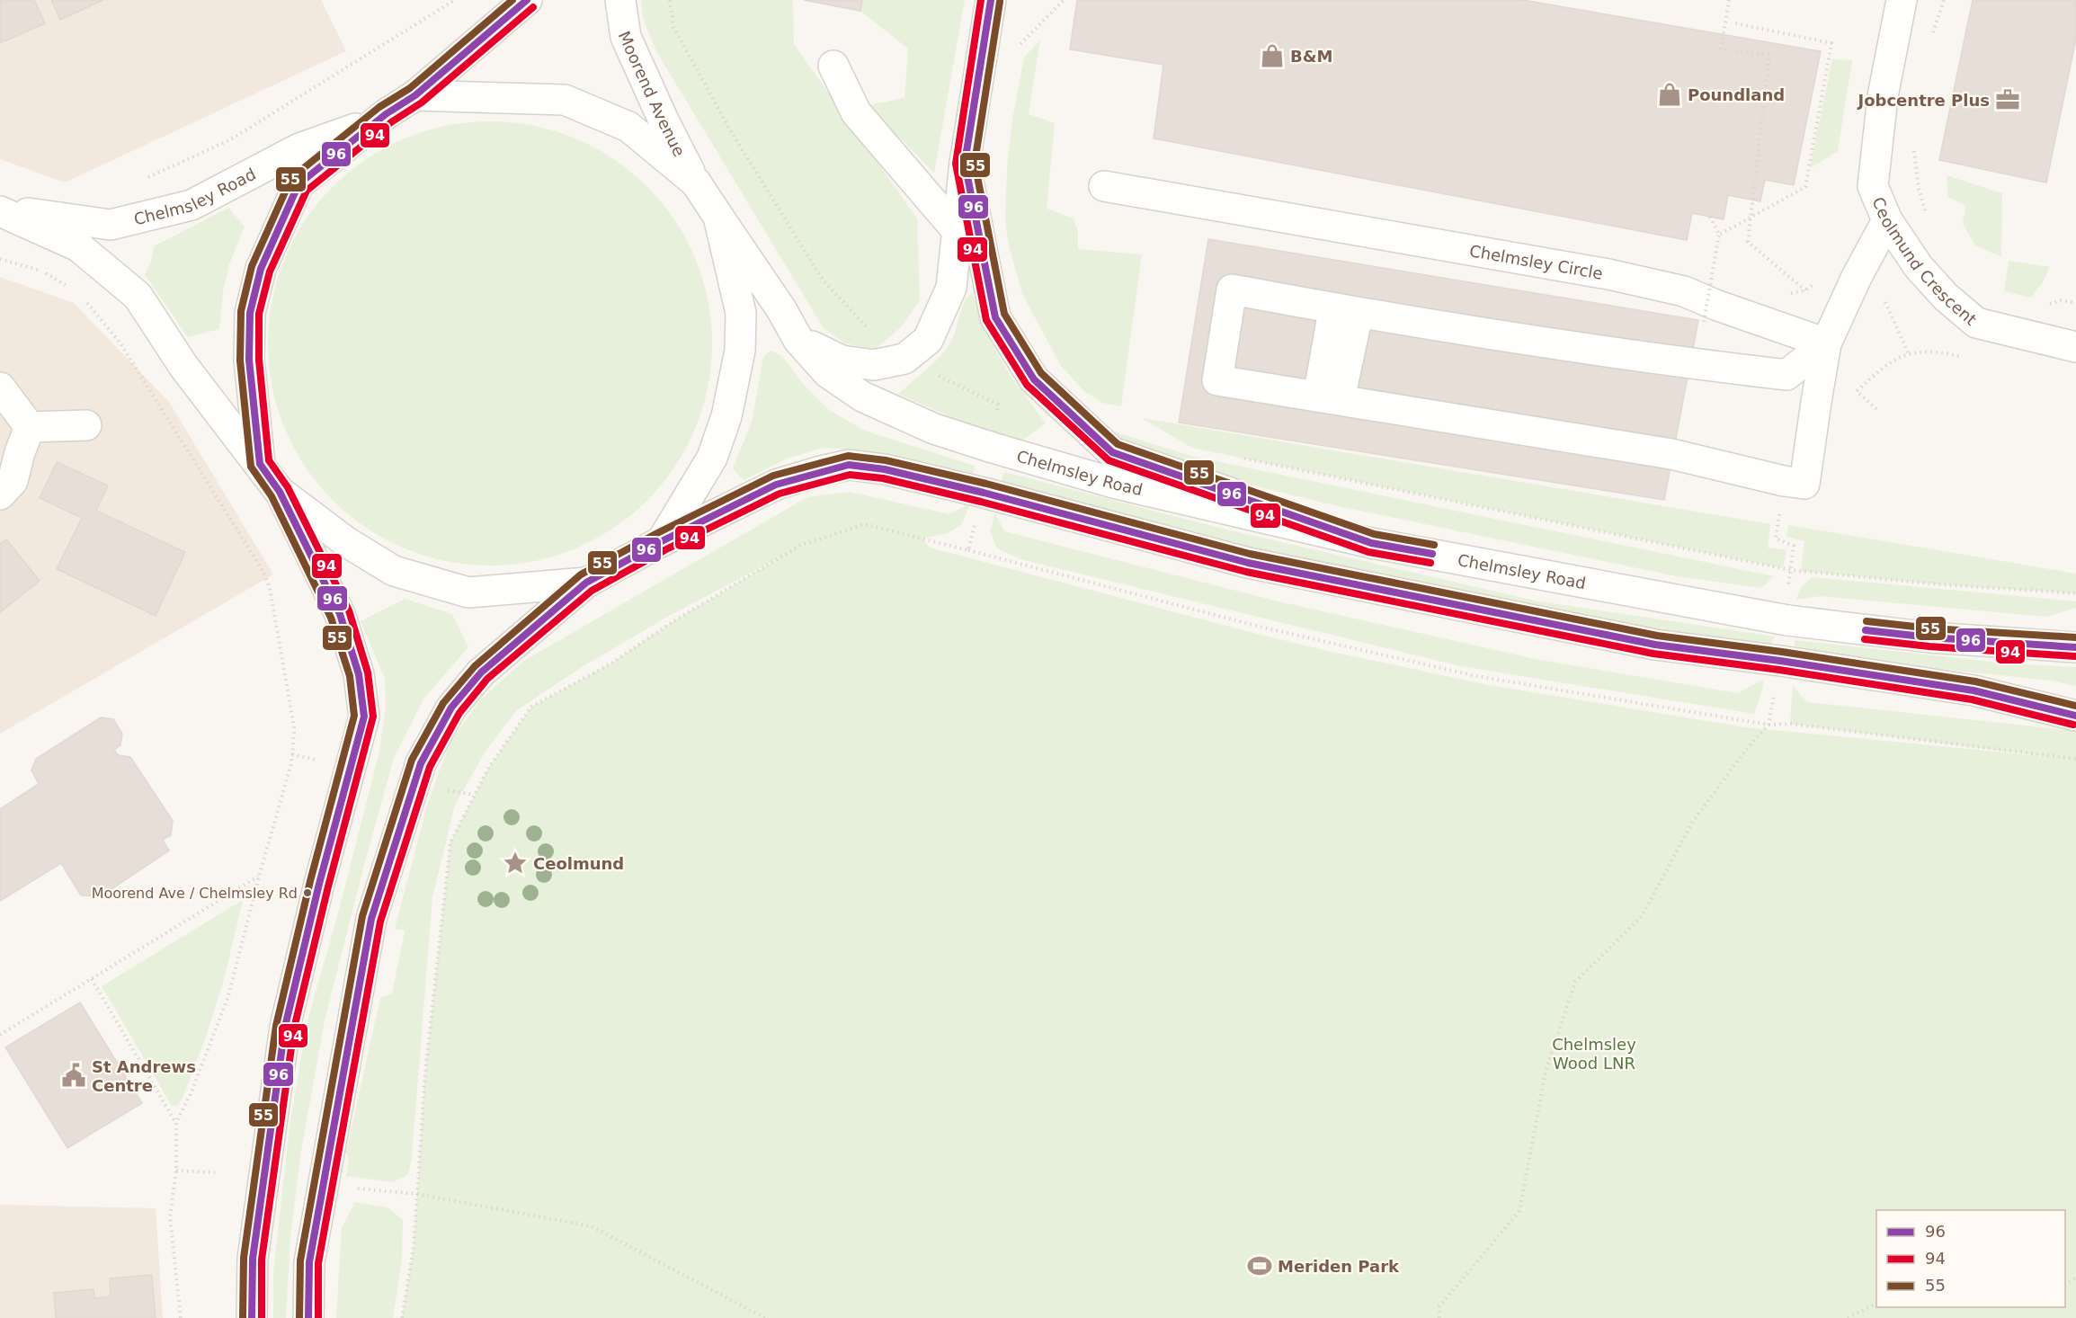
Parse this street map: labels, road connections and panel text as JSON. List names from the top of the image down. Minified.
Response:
{"streets":{"street":["Moorend Avenue","Chelmsley Road","Ceolmund Crescent","Chelmsley Circle"]},"crossings":[["Moorend Avenue","Chelmsley Road"]],"parks":["Chelmsley Wood LNR"],"places":{"shop":["B&M","Poundland"],"office":["Jobcentre Plus"],"place":["Ceolmund"],"other":["Moorend Ave / Chelmsley Rd"],"public building":["St Andrews Centre"],"sports":["Meriden Park"]},"lines":["transit line 96","transit line 94","transit line 55"],"legend":["96","94","55"]}
